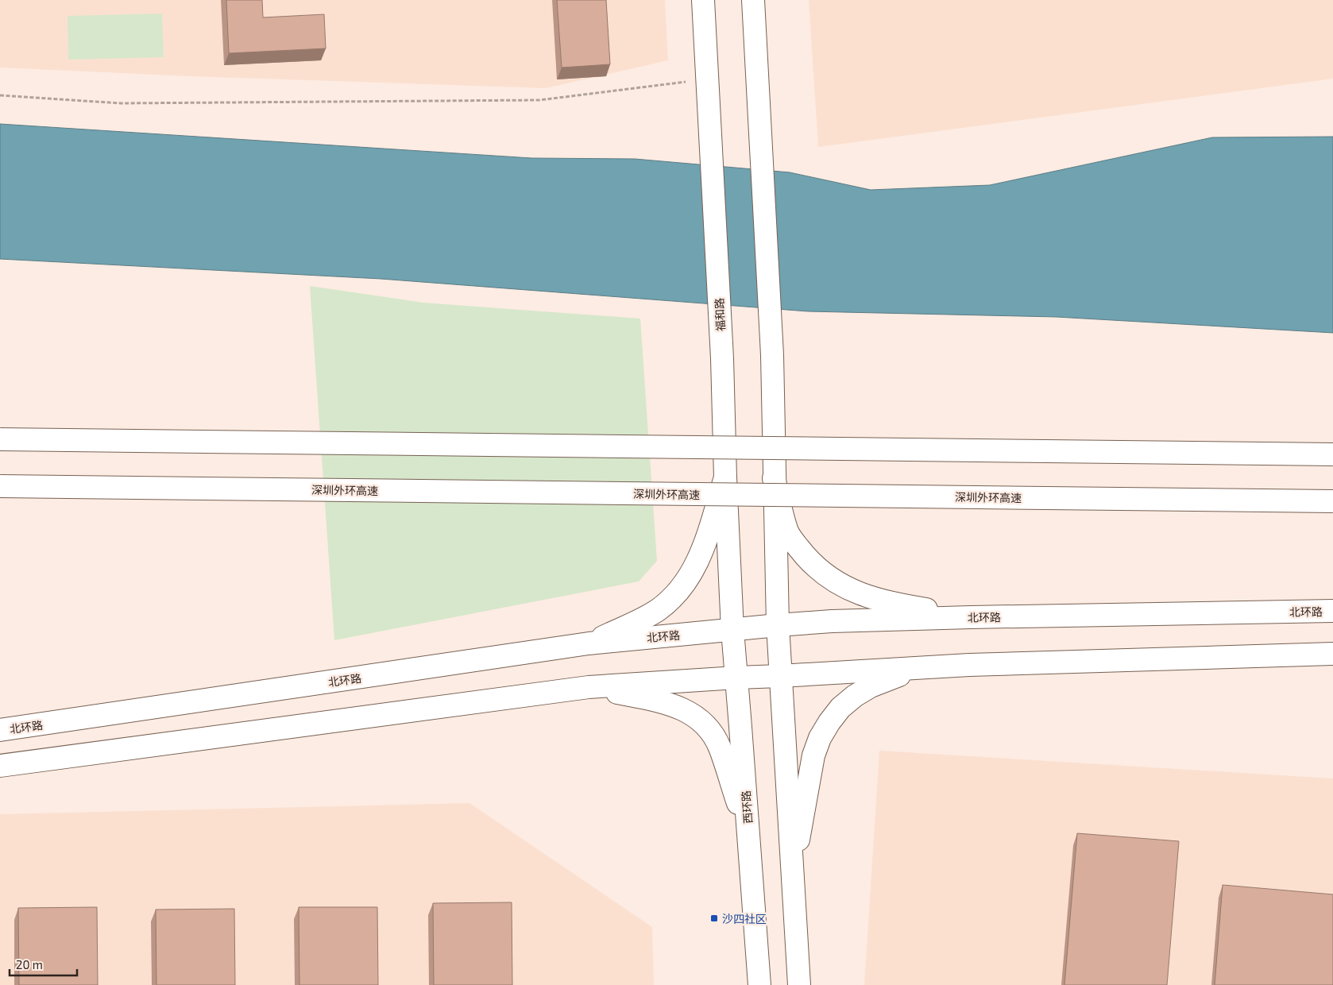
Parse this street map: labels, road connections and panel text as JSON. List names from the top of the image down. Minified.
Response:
{"streets":{"main road":["福和路","深圳外环高速","北环路","西环路"]},"crossings":[["福和路","北环路"],["福和路","西环路"],["北环路","西环路"]],"places":{"transit":["沙四社区"]},"scale_bar":"20 m"}
